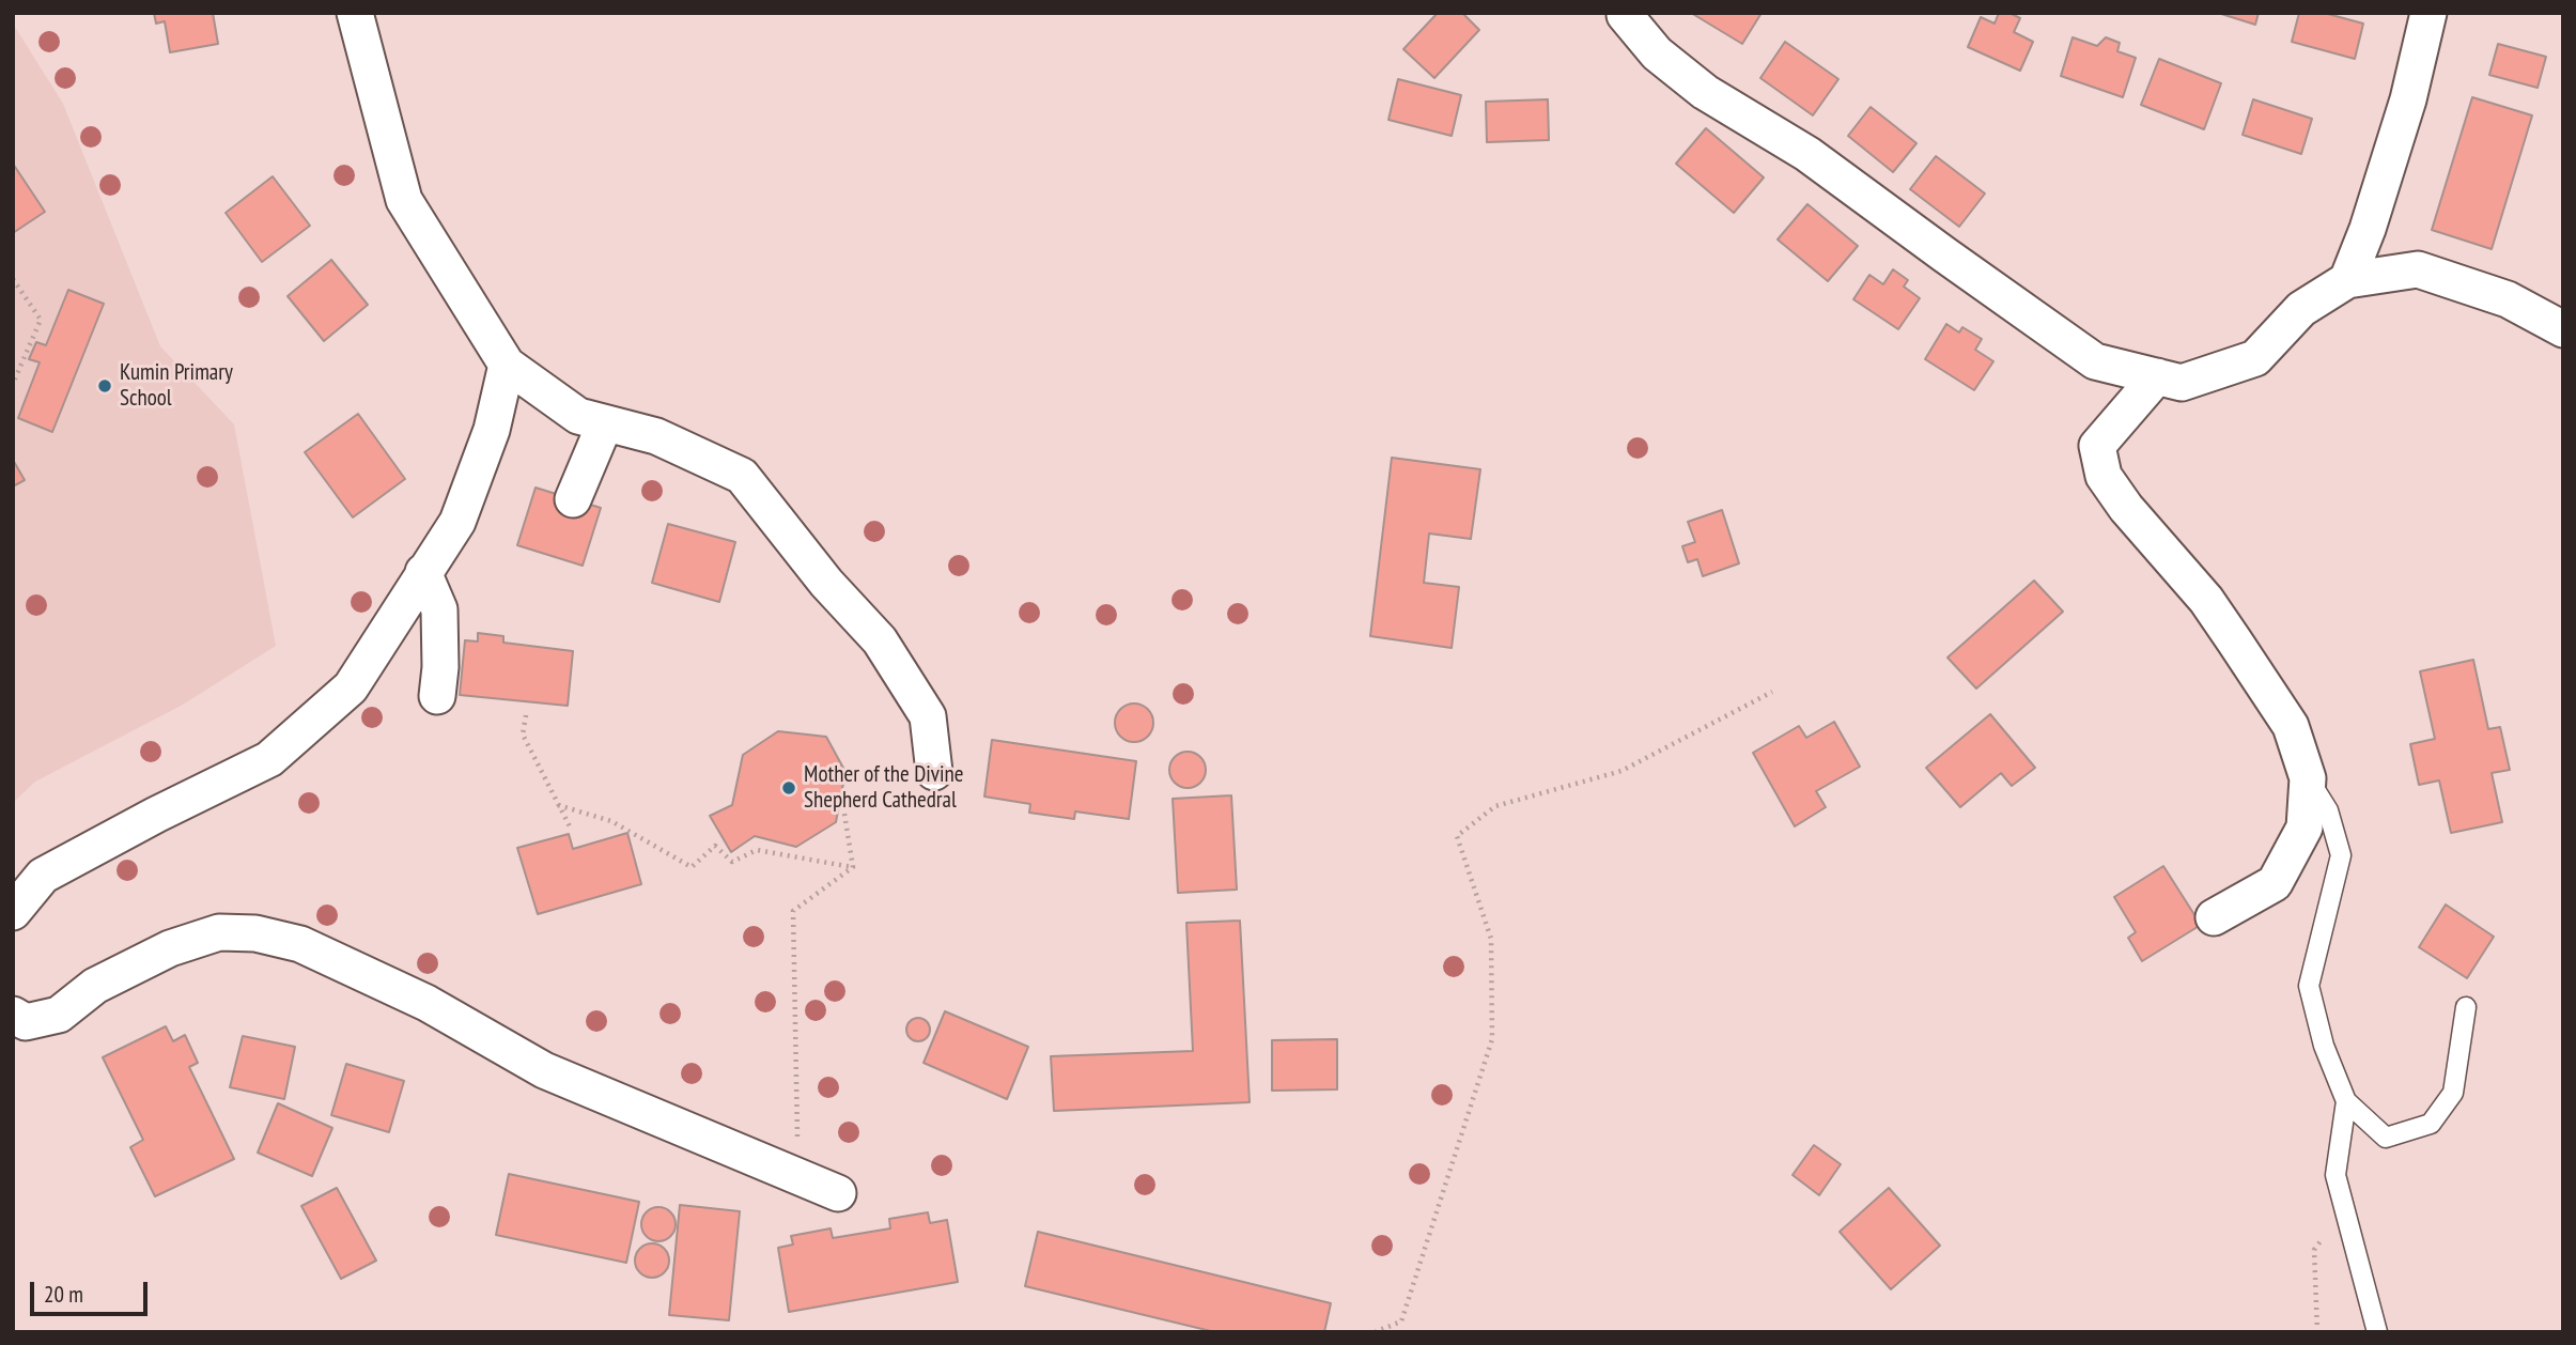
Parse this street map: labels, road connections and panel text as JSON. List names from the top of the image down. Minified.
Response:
{"places":["Kumin Primary School","Mother of the Divine Shepherd Cathedral"],"scale_bar":"20 m"}
